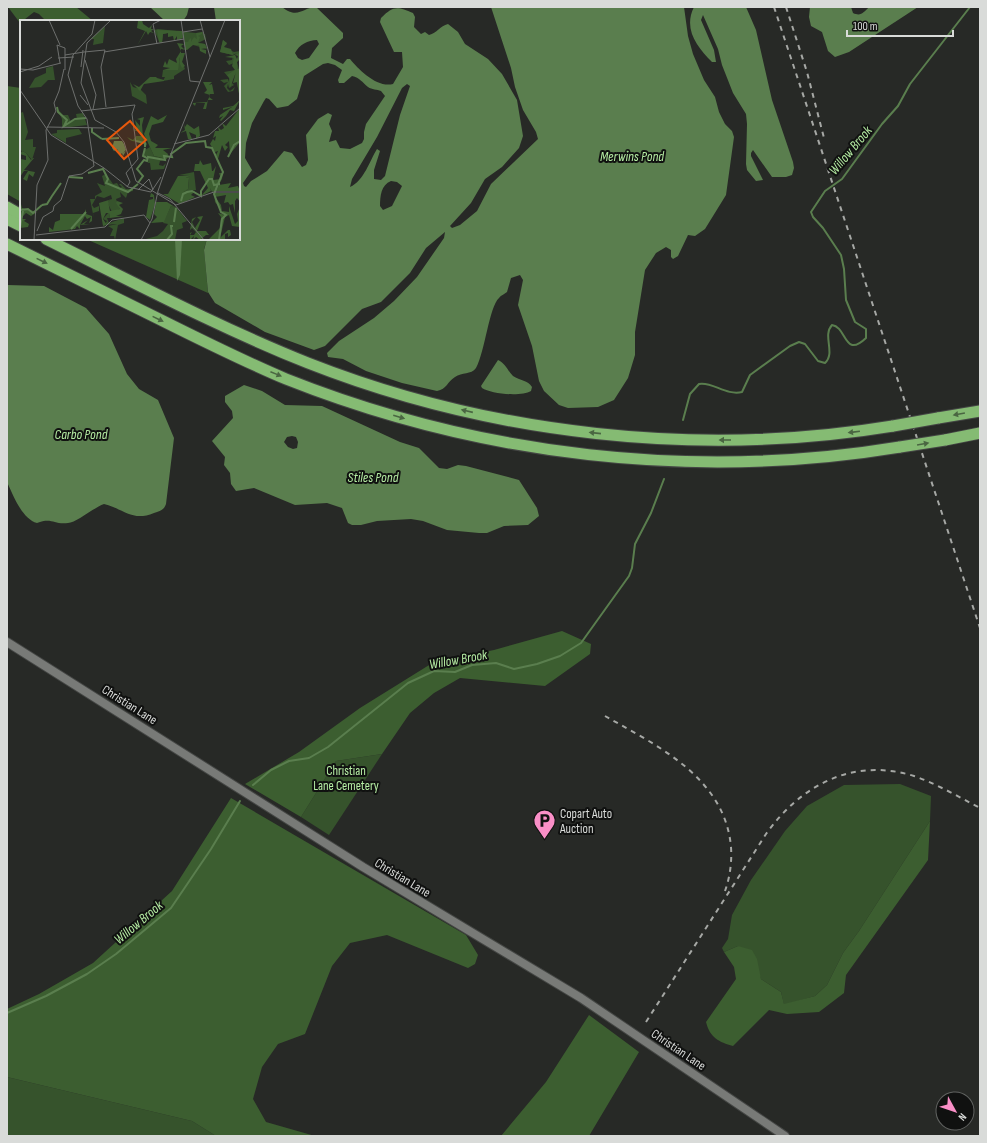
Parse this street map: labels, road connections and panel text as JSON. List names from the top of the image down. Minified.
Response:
{"streets":{"main road":["Christian Lane"]},"water":["Willow Brook","Merwins Pond","Carbo Pond","Stiles Pond"],"parks":["Christian Lane Cemetery"],"places":{"parking":["Copart Auto Auction"]},"scale_bar":"100 m","north":"bottom right"}
